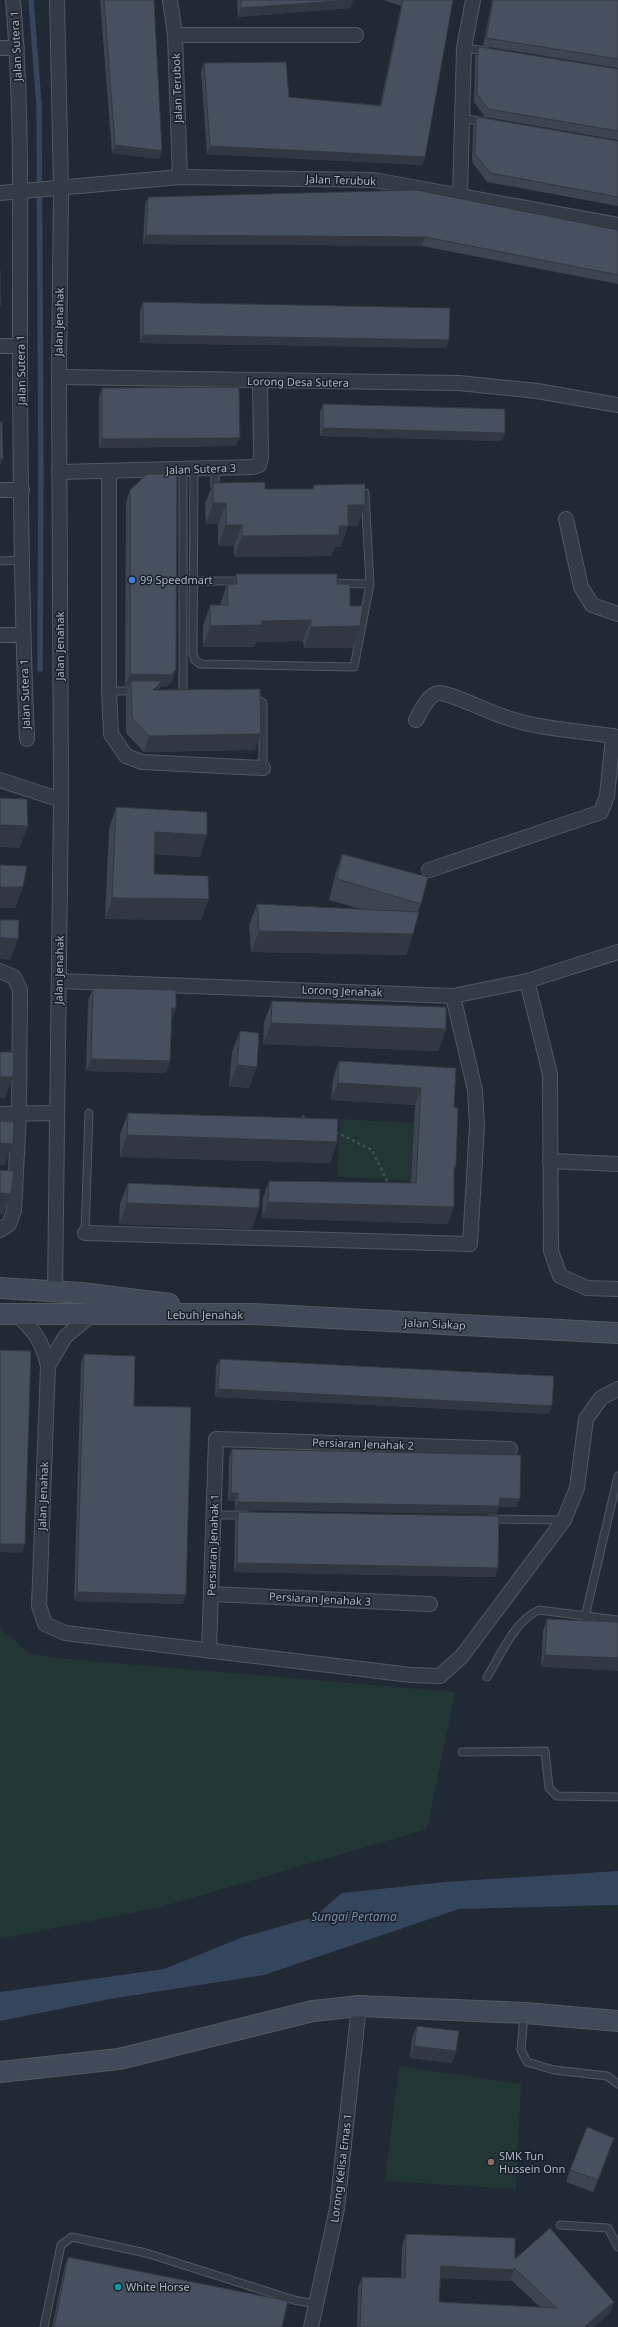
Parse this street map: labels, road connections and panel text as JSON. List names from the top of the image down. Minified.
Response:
{"streets":{"street":["Jalan Sutera 1","Jalan Terubok","Jalan Terubuk","Jalan Jenahak","Lorong Desa Sutera","Jalan Sutera 3","Lorong Jenahak","Lebuh Jenahak","Jalan Siakap","Persiaran Jenahak 2","Persiaran Jenahak 1","Persiaran Jenahak 3","Lorong Kelisa Emas 1"]},"crossings":[["Jalan Sutera 1","Jalan Terubuk"],["Jalan Terubok","Jalan Terubuk"],["Jalan Terubuk","Jalan Jenahak"],["Jalan Jenahak","Lorong Desa Sutera"],["Jalan Jenahak","Jalan Sutera 3"],["Jalan Jenahak","Lorong Jenahak"],["Jalan Jenahak","Lebuh Jenahak"],["Jalan Jenahak","Persiaran Jenahak 1"],["Lorong Desa Sutera","Jalan Sutera 3"],["Lebuh Jenahak","Jalan Siakap"],["Persiaran Jenahak 2","Persiaran Jenahak 1"],["Persiaran Jenahak 1","Persiaran Jenahak 3"]],"water":["Sungai Pertama"],"places":["99 Speedmart","SMK Tun Hussein Onn","White Horse"]}
